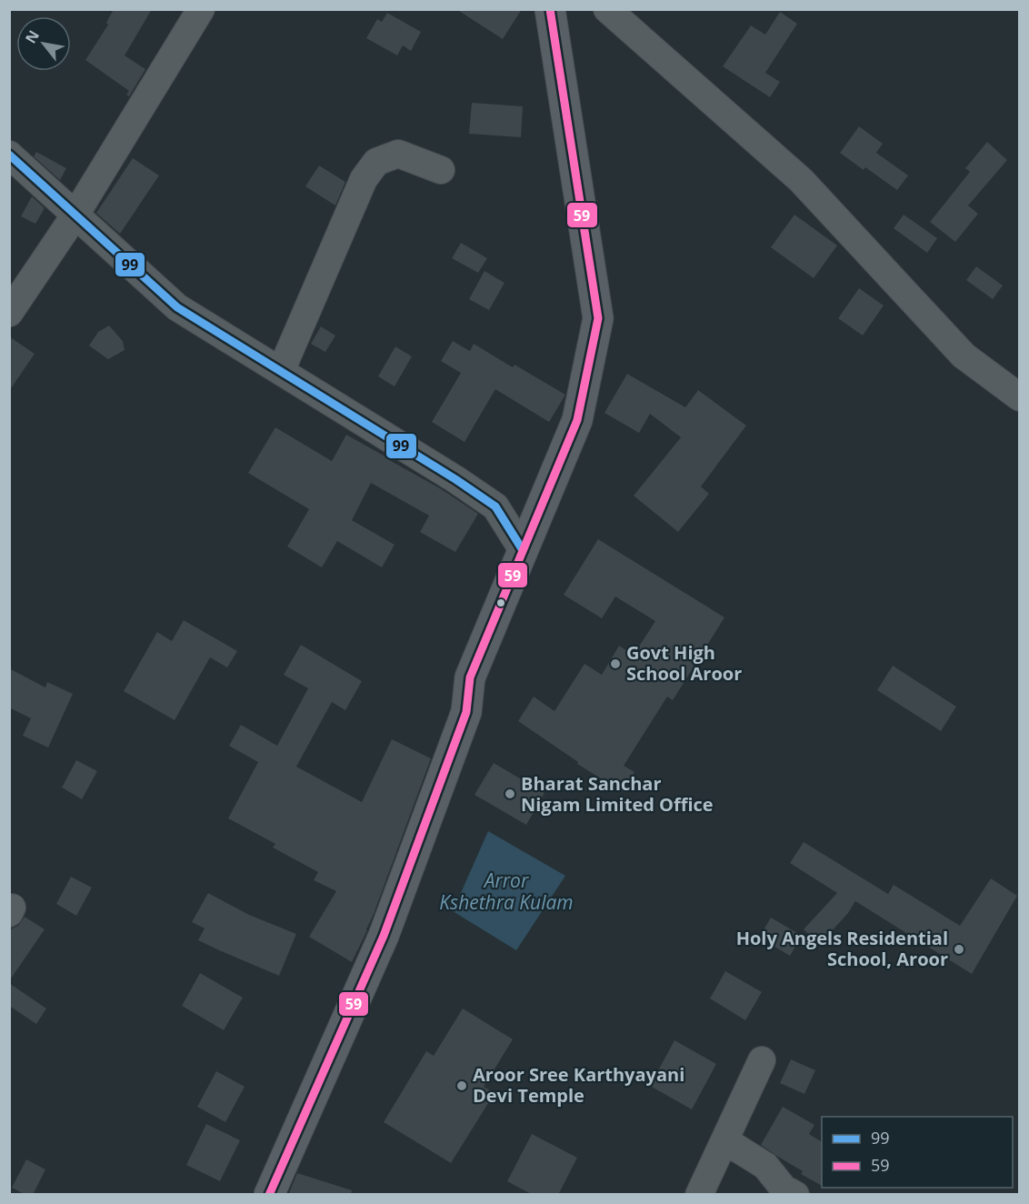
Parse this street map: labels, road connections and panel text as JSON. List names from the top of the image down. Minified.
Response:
{"water":["Arror Kshethra Kulam"],"places":["Govt High School Aroor","Bharat Sanchar Nigam Limited Office","Holy Angels Residential School, Aroor","Aroor Sree Karthyayani Devi Temple"],"lines":["transit line 59","transit line 99"],"legend":["99","59"],"north":"top left"}
